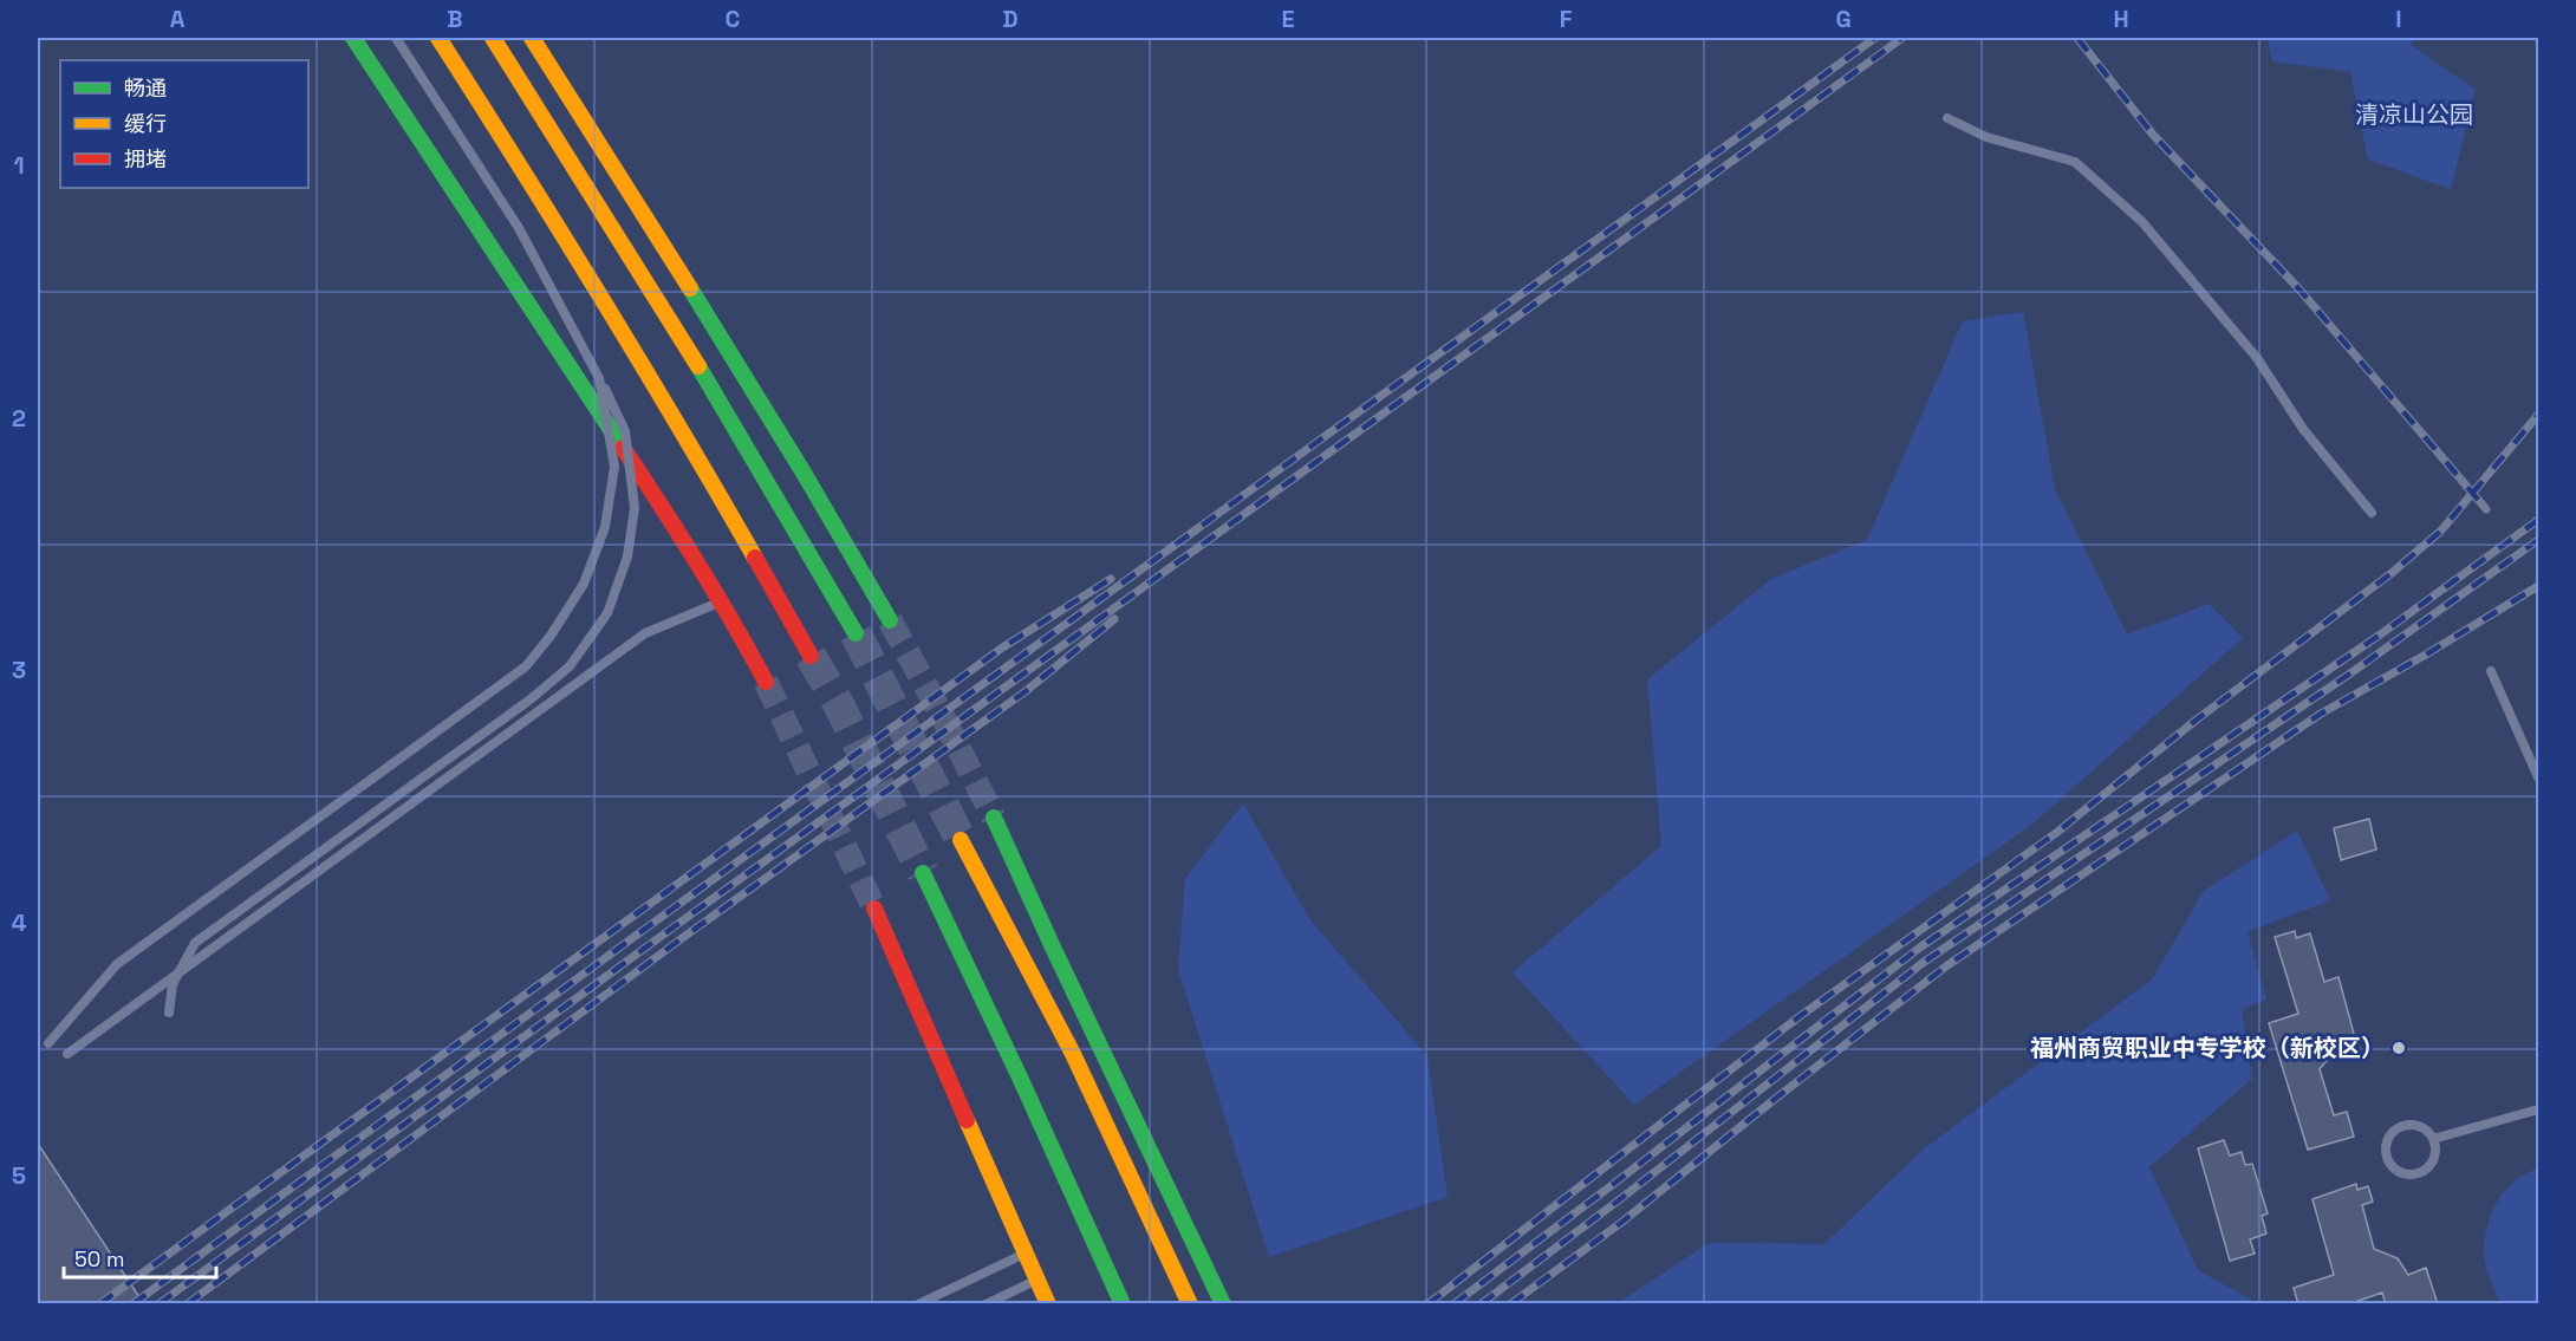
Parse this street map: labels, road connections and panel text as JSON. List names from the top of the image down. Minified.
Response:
{"parks":["清凉山公园"],"places":["福州商贸职业中专学校（新校区）"],"legend":["畅通","缓行","拥堵"],"scale_bar":"50 m","grid":{"columns":["A","B","C","D","E","F","G","H","I"],"rows":["1","2","3","4","5"]}}
